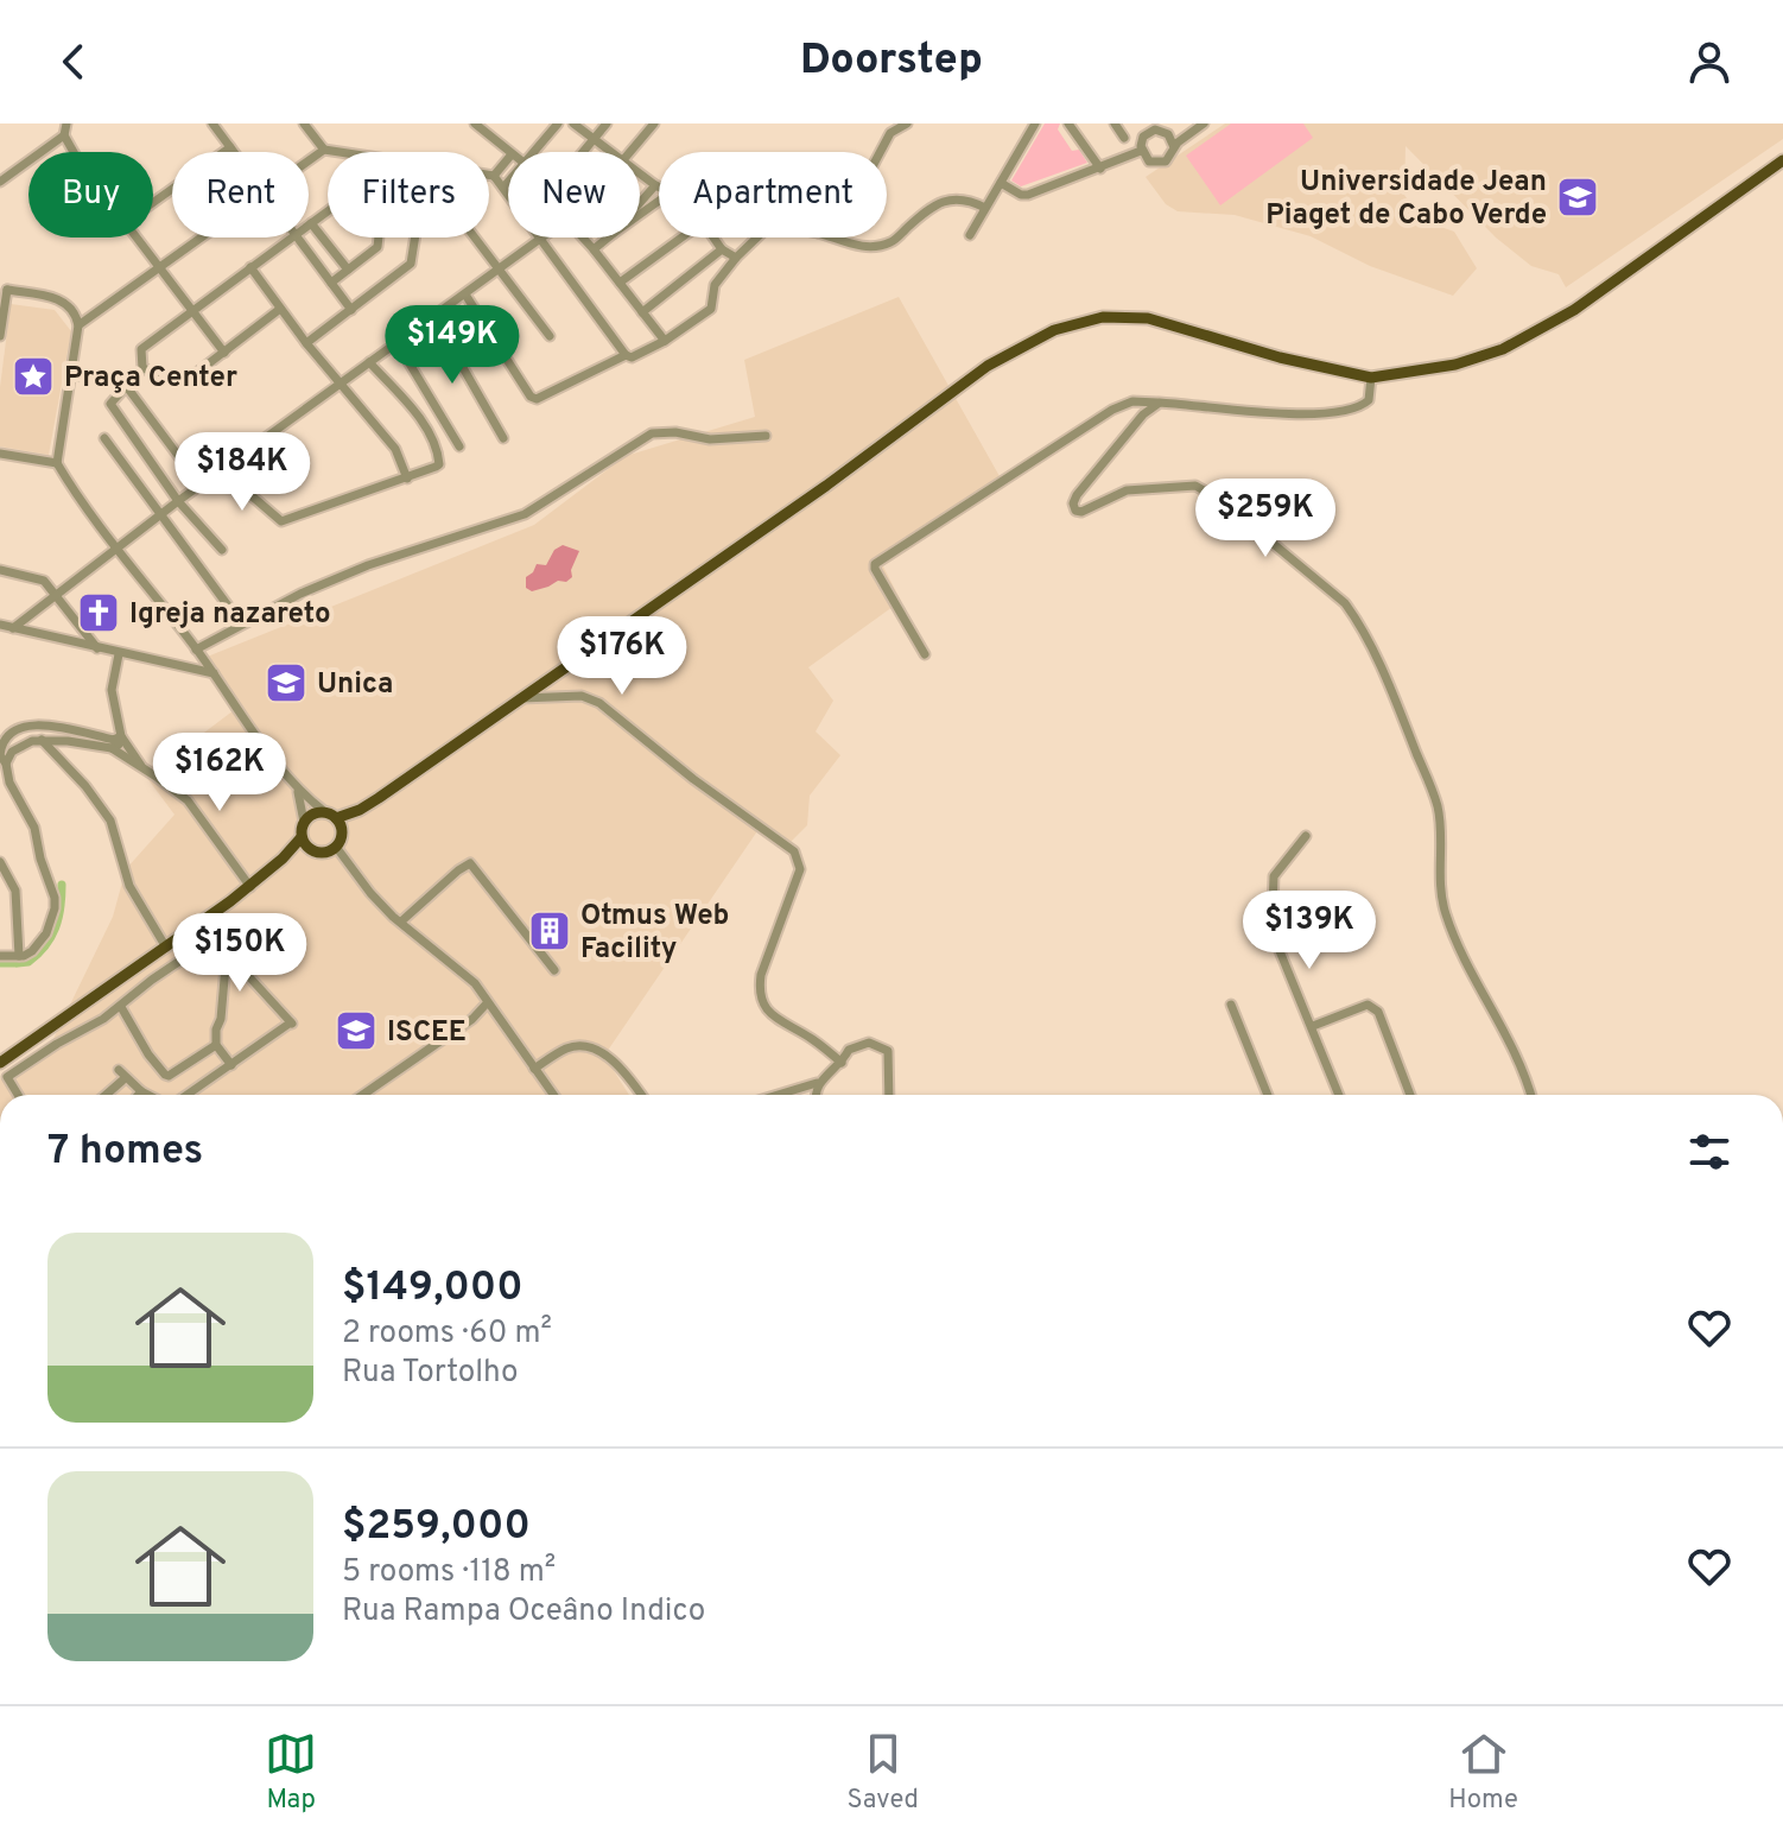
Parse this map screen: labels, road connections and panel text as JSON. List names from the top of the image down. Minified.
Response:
{"places":{"school or university":["Universidade Jean Piaget de Cabo Verde","Unica","ISCEE"],"place":["Praça Center"],"church":["Igreja nazareto"],"building":["Otmus Web Facility"]},"page":{"header":"Doorstep","chip":["Buy","Rent","Filters","New","Apartment"],"price":["$149K","$184K","$259K","$176K","$162K","$139K","$150K"],"heading":"7 homes","list":[{"name":"$149,000","note":"2 rooms · 60 m² · Rua Tortolho"},{"name":"$259,000","note":"5 rooms · 118 m² · Rua Rampa Oceâno Indico"}],"tabs":["Map","Saved","Home"]}}
